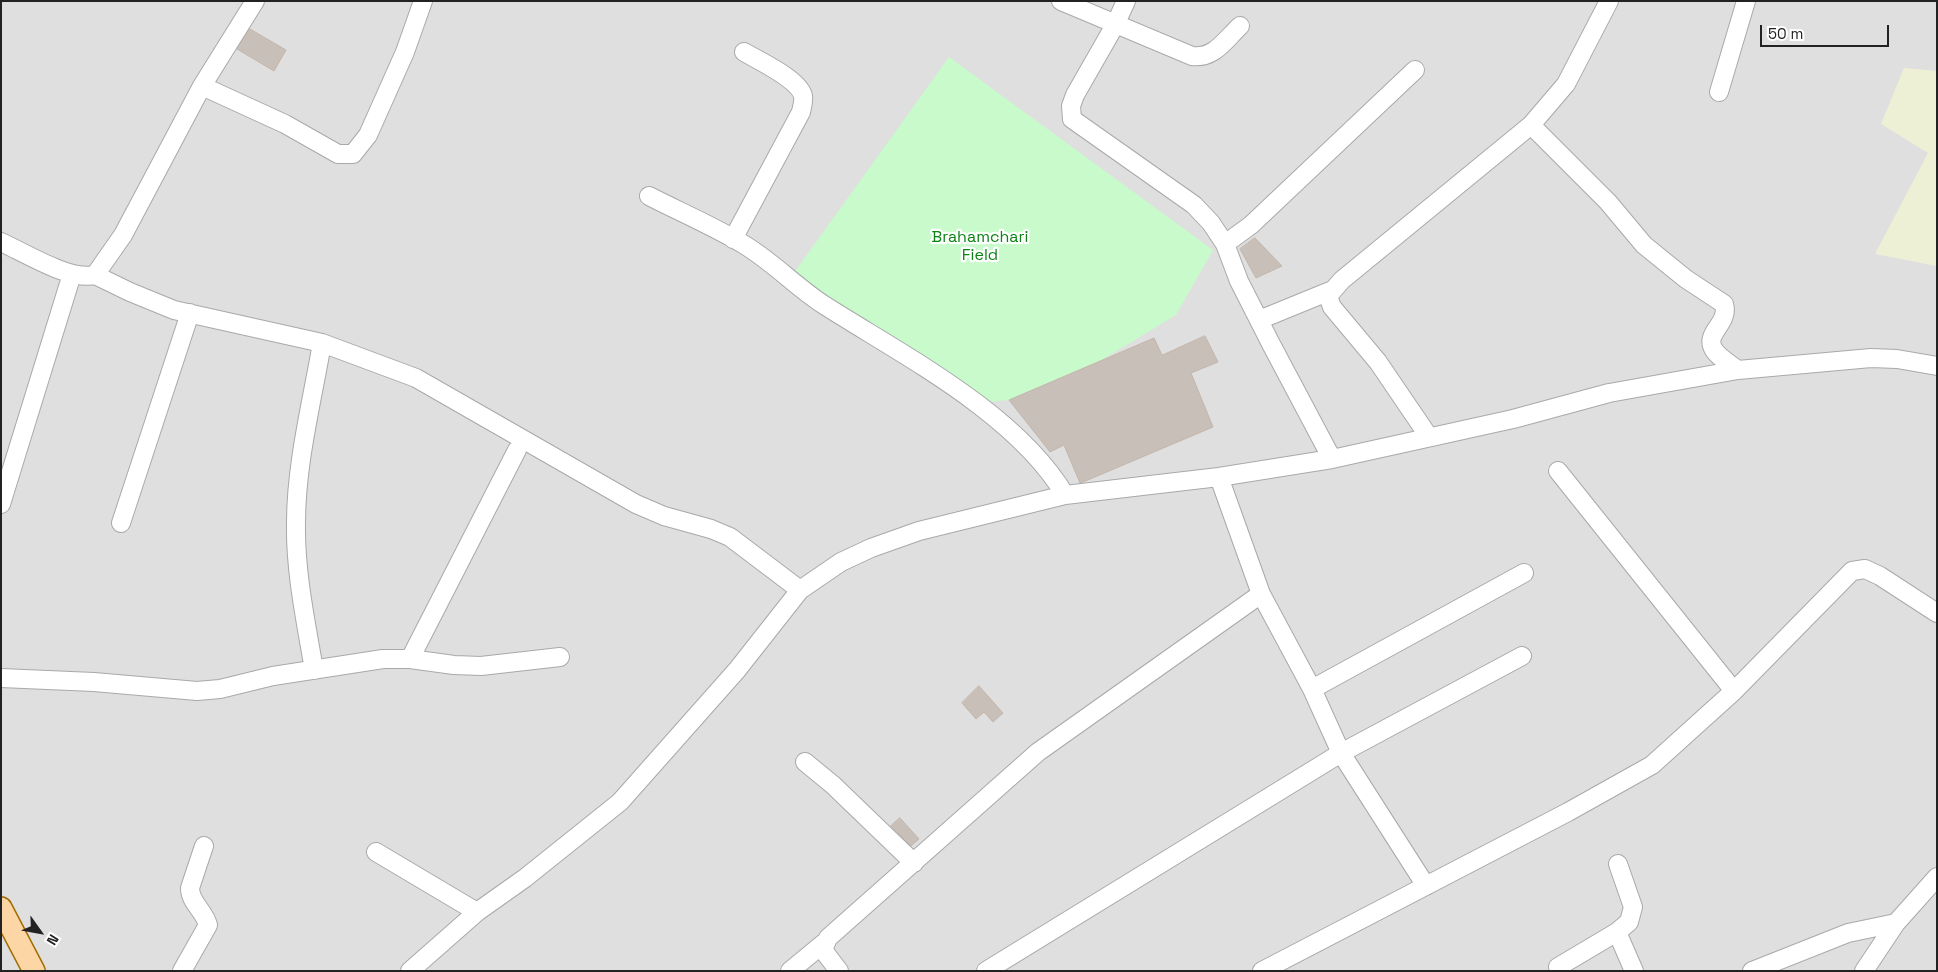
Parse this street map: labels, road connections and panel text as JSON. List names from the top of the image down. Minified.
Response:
{"parks":["Brahamchari Field"],"scale_bar":"50 m","north":"bottom right"}
